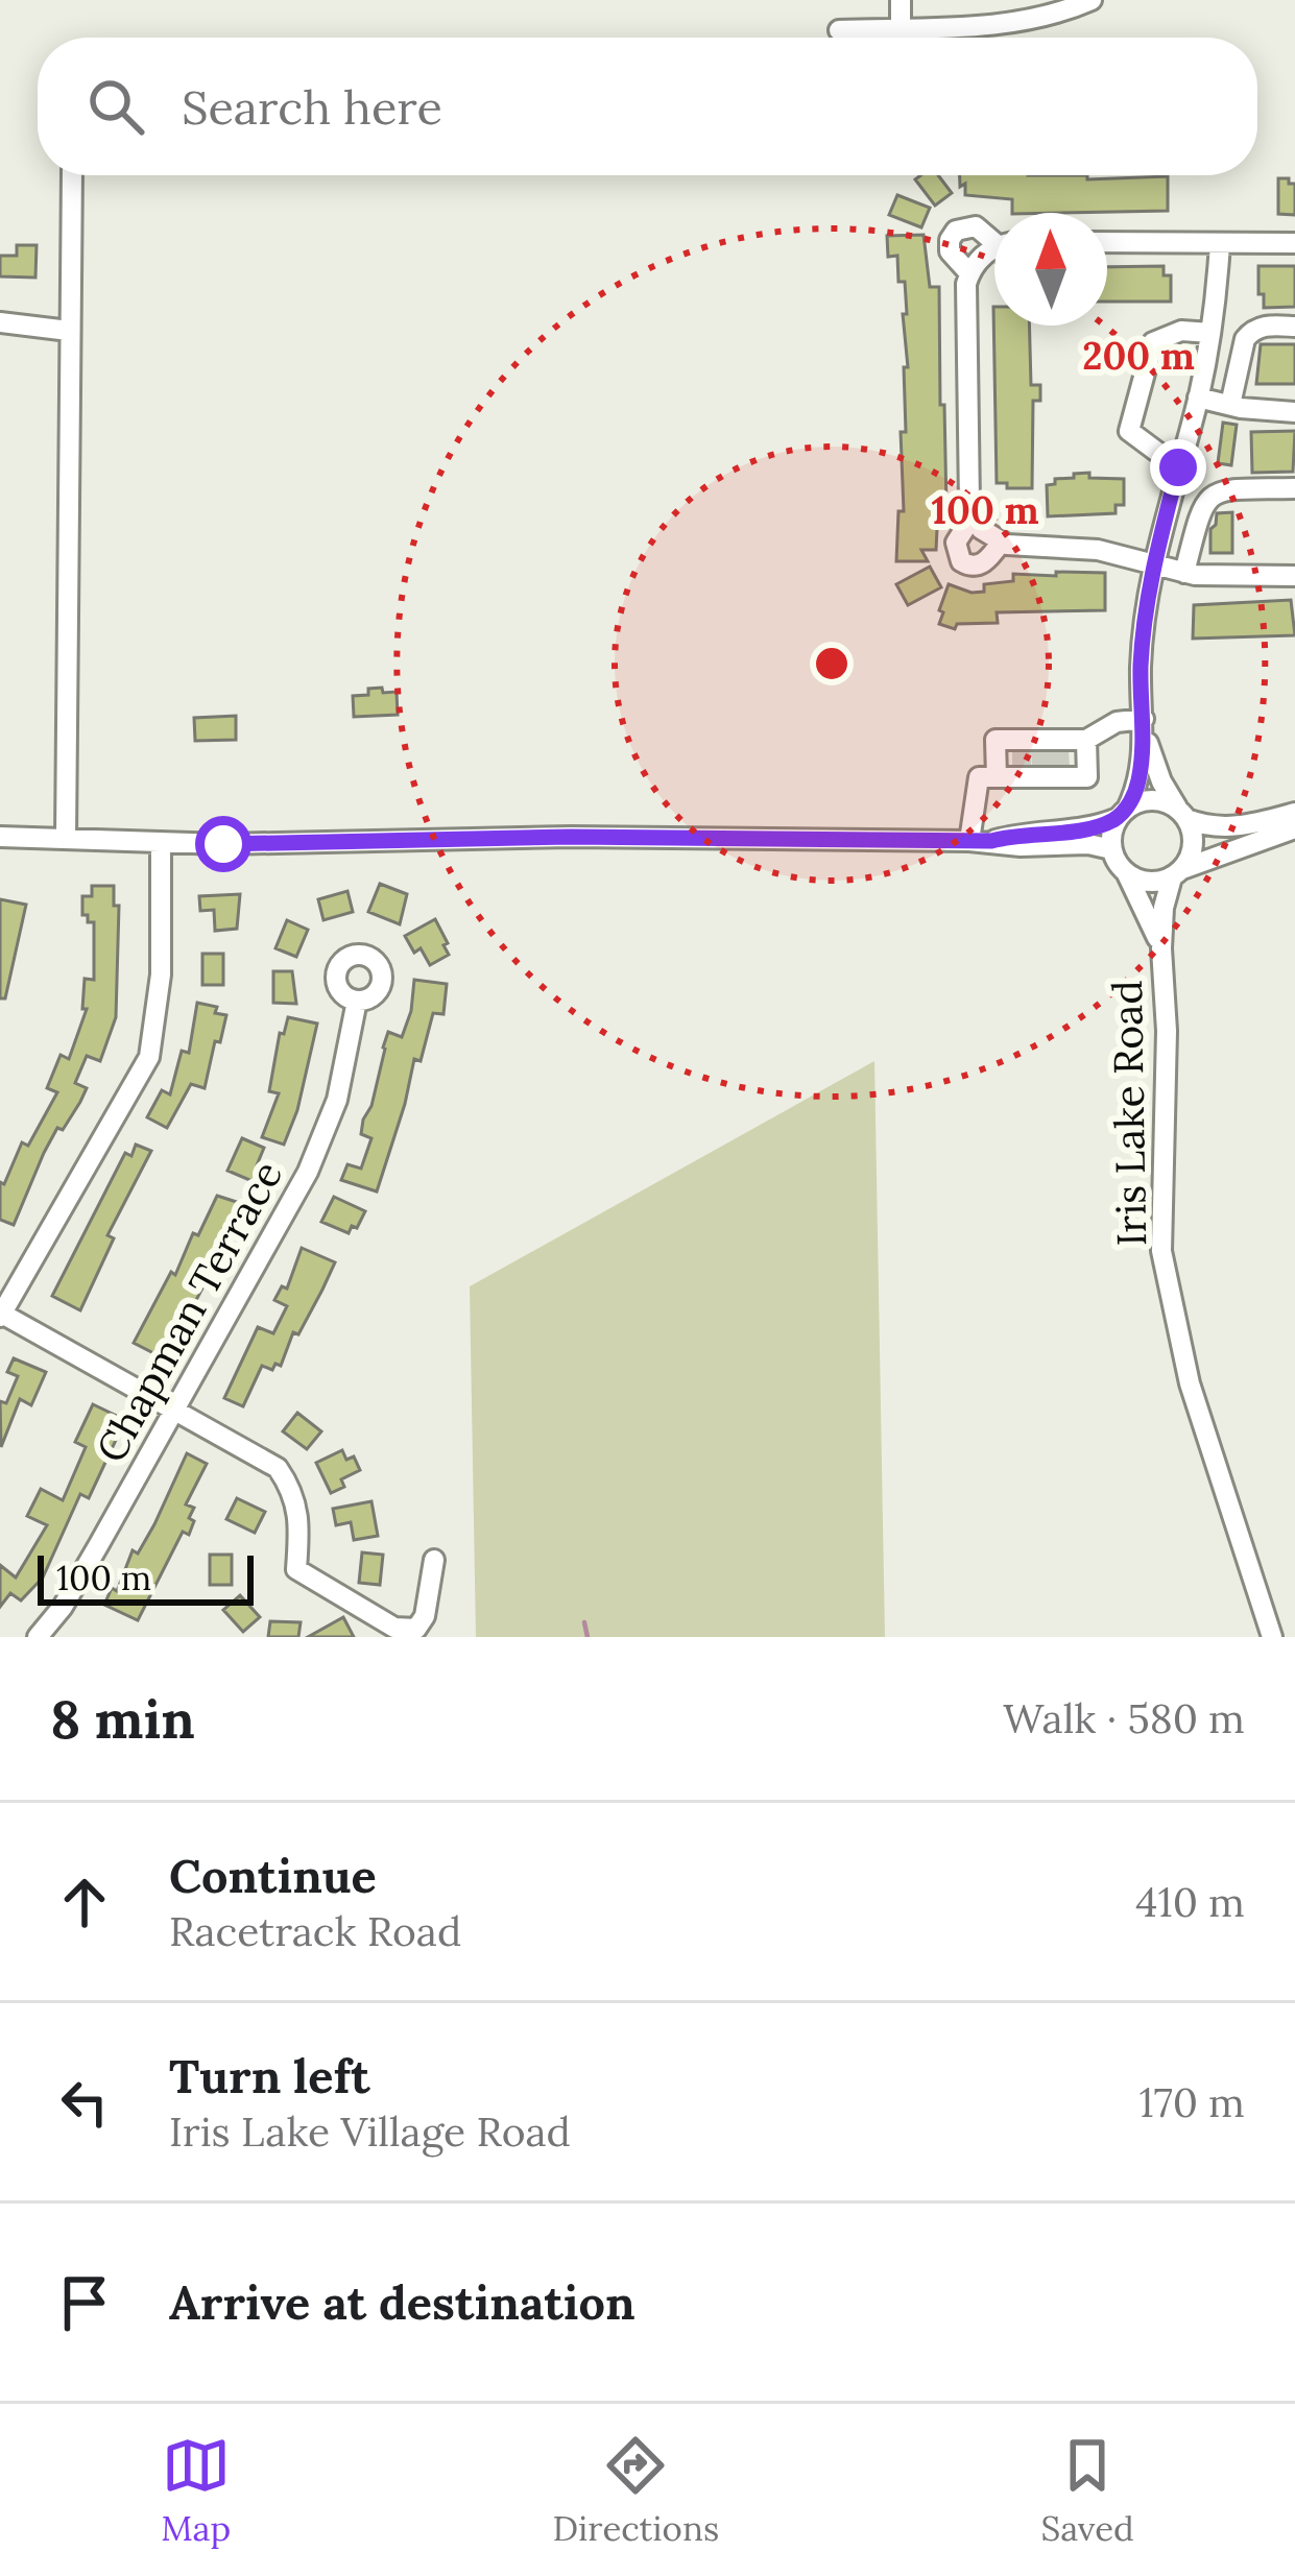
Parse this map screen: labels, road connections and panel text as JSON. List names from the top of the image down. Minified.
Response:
{"streets":{"street":["Iris Lake Road","Chapman Terrace"]},"scale_bar":"100 m","north":"top","page":{"search":"Search here","scale":"100 m","heading":["8 min","Walk · 580 m"],"list":[["Continue","Racetrack Road","410 m"],["Turn left","Iris Lake Village Road","170 m"],"Arrive at destination"],"nav":["Map","Directions","Saved"]},"rings":["200 m","100 m"]}
